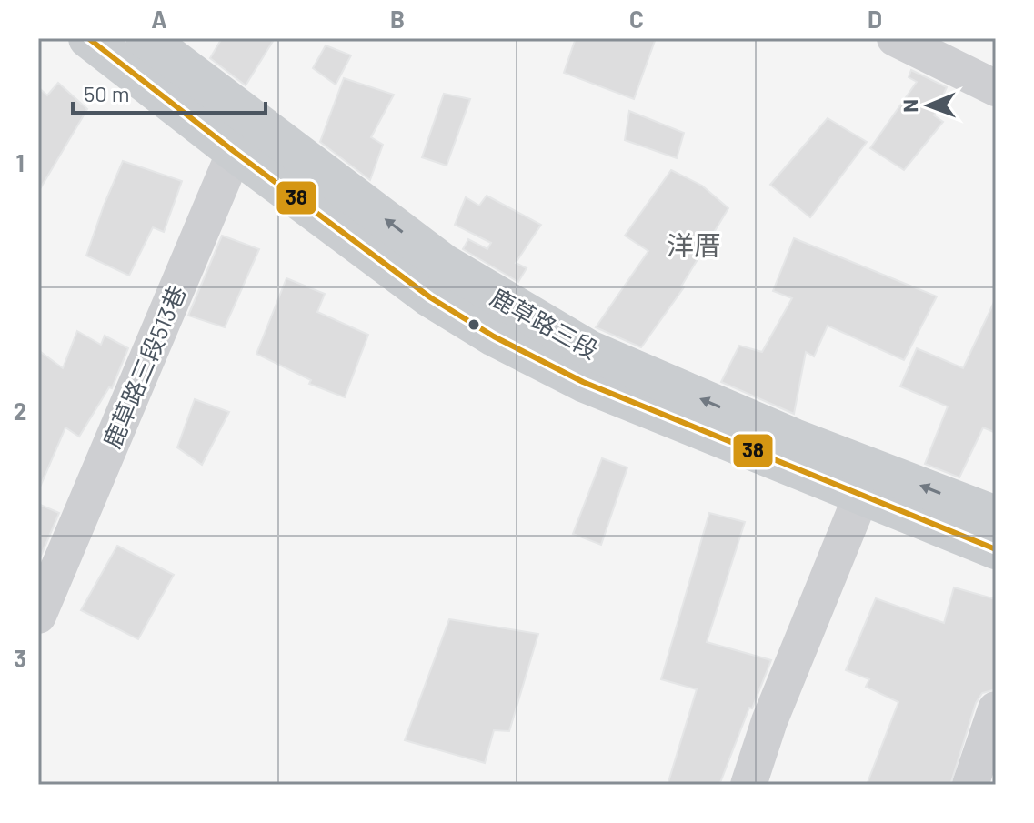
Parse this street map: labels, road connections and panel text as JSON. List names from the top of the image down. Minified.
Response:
{"streets":{"main road":["鹿草路三段"],"lane":["鹿草路三段513巷"]},"crossings":[["鹿草路三段","鹿草路三段513巷"]],"districts":["洋厝"],"lines":["transit line 38"],"scale_bar":"50 m","north":"left","grid":{"columns":["A","B","C","D"],"rows":["1","2","3"]}}
